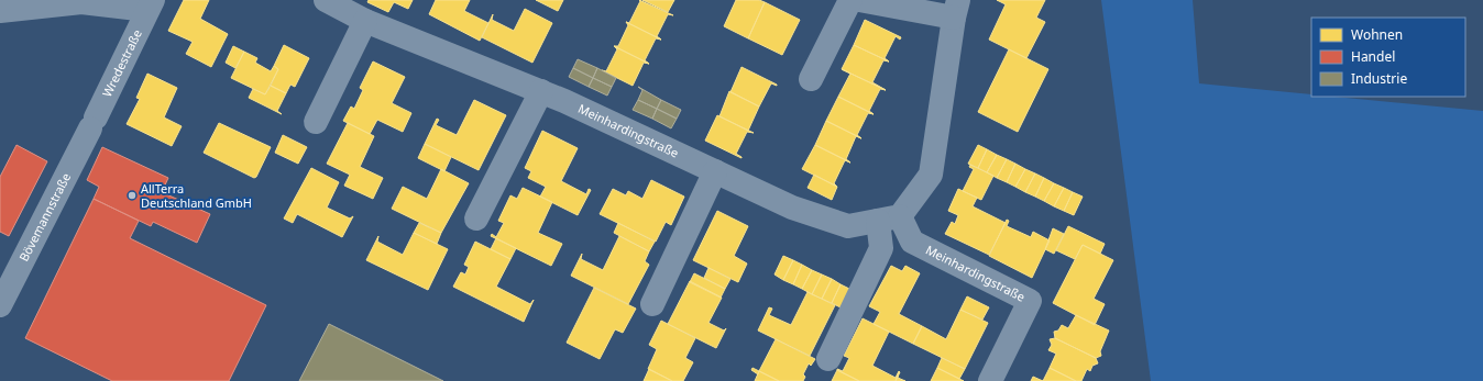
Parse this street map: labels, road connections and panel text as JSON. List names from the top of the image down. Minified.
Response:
{"streets":{"street":["Wredestraße","Meinhardingstraße","Bövemannstraße"]},"crossings":[["Wredestraße","Bövemannstraße"]],"places":["AllTerra Deutschland GmbH"],"legend":["Wohnen","Handel","Industrie"]}
